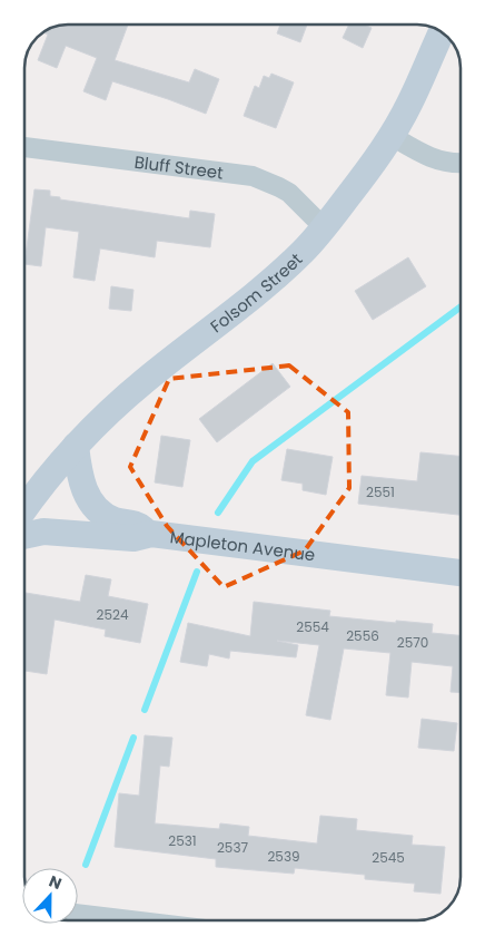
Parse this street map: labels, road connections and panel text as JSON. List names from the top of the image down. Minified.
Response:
{"streets":{"main road":["Folsom Street","Mapleton Avenue"],"street":["Bluff Street"]},"crossings":[["Bluff Street","Folsom Street"]],"house_numbers":["2551","2524","2554","2556","2570","2531","2537","2539","2545"],"north":"top"}
